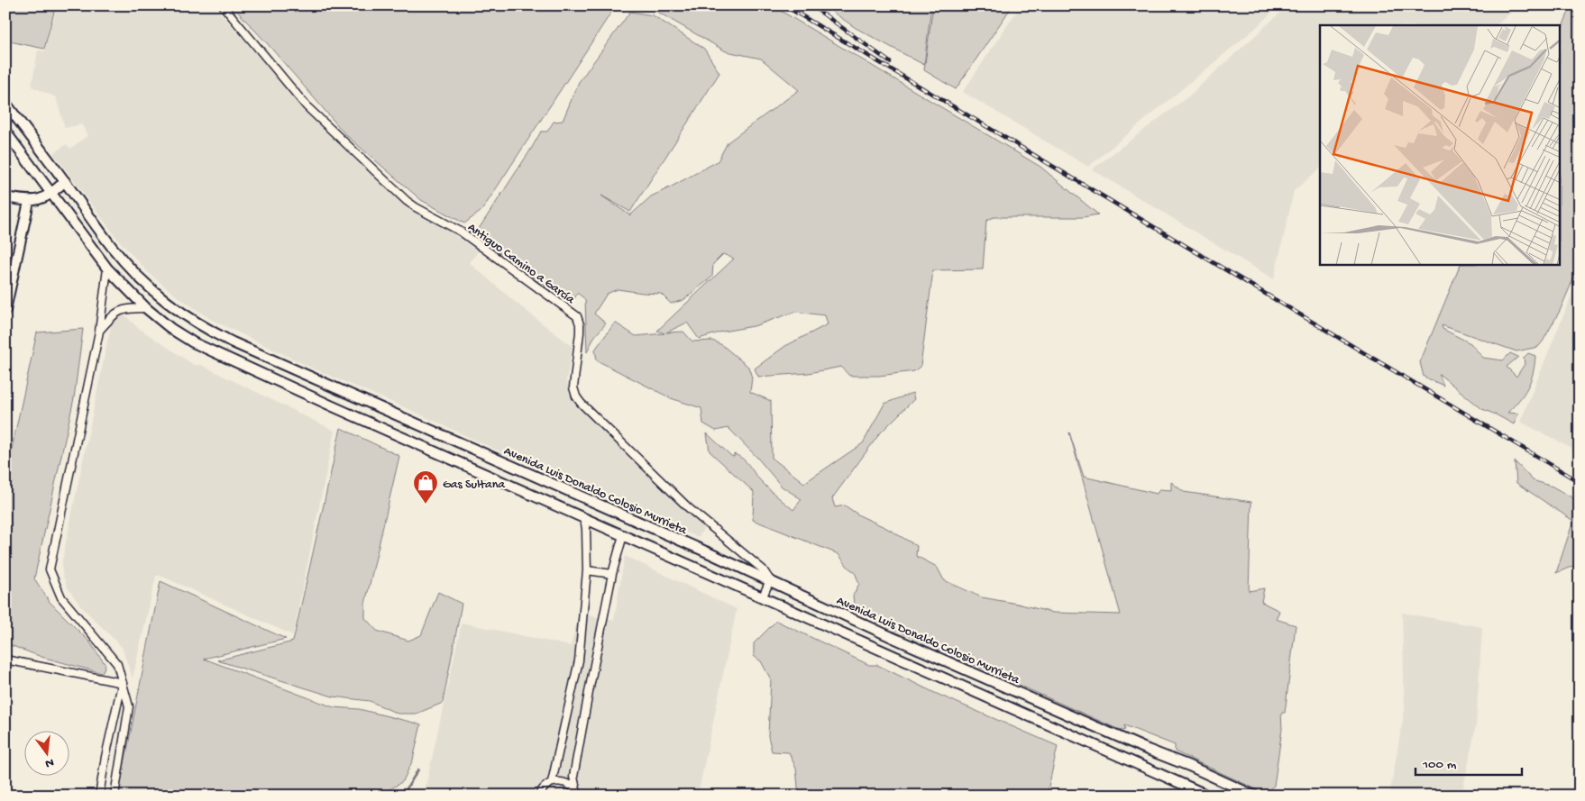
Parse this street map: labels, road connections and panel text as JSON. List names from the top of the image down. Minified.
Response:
{"streets":{"main road":["Avenida Luis Donaldo Colosio Murrieta"],"street":["Antiguo Camino a García"]},"crossings":[["Antiguo Camino a García","Avenida Luis Donaldo Colosio Murrieta"]],"places":{"shop":["Gas Sultana"]},"scale_bar":"100 m","north":"bottom"}
